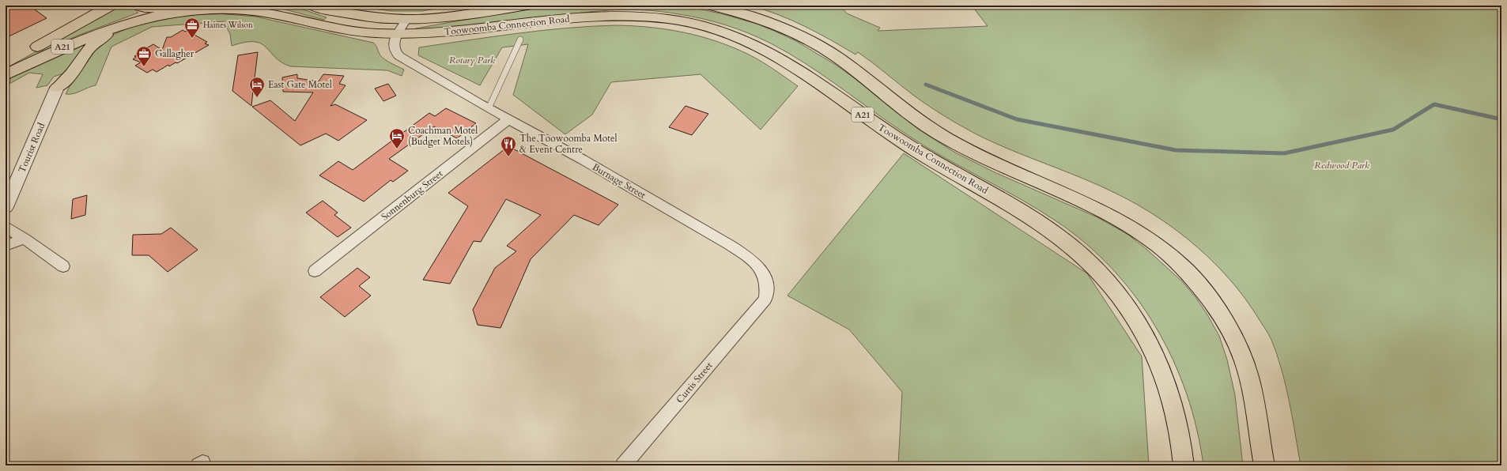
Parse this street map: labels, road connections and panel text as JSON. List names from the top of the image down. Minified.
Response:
{"streets":{"highway":["Toowoomba Connection Road","A21"],"street":["Tourist Road","Burnage Street","Sonnenburg Street","Curtis Street"]},"crossings":[["Toowoomba Connection Road","A21"],["Toowoomba Connection Road","Burnage Street"],["Burnage Street","Sonnenburg Street"],["Burnage Street","Curtis Street"]],"parks":["Rotary Park","Redwood Park"],"places":{"office":["Haines Wilson","Gallagher"],"hotel":["East Gate Motel","Coachman Motel (Budget Motels)"],"restaurant":["The Toowoomba Motel & Event Centre"]}}
